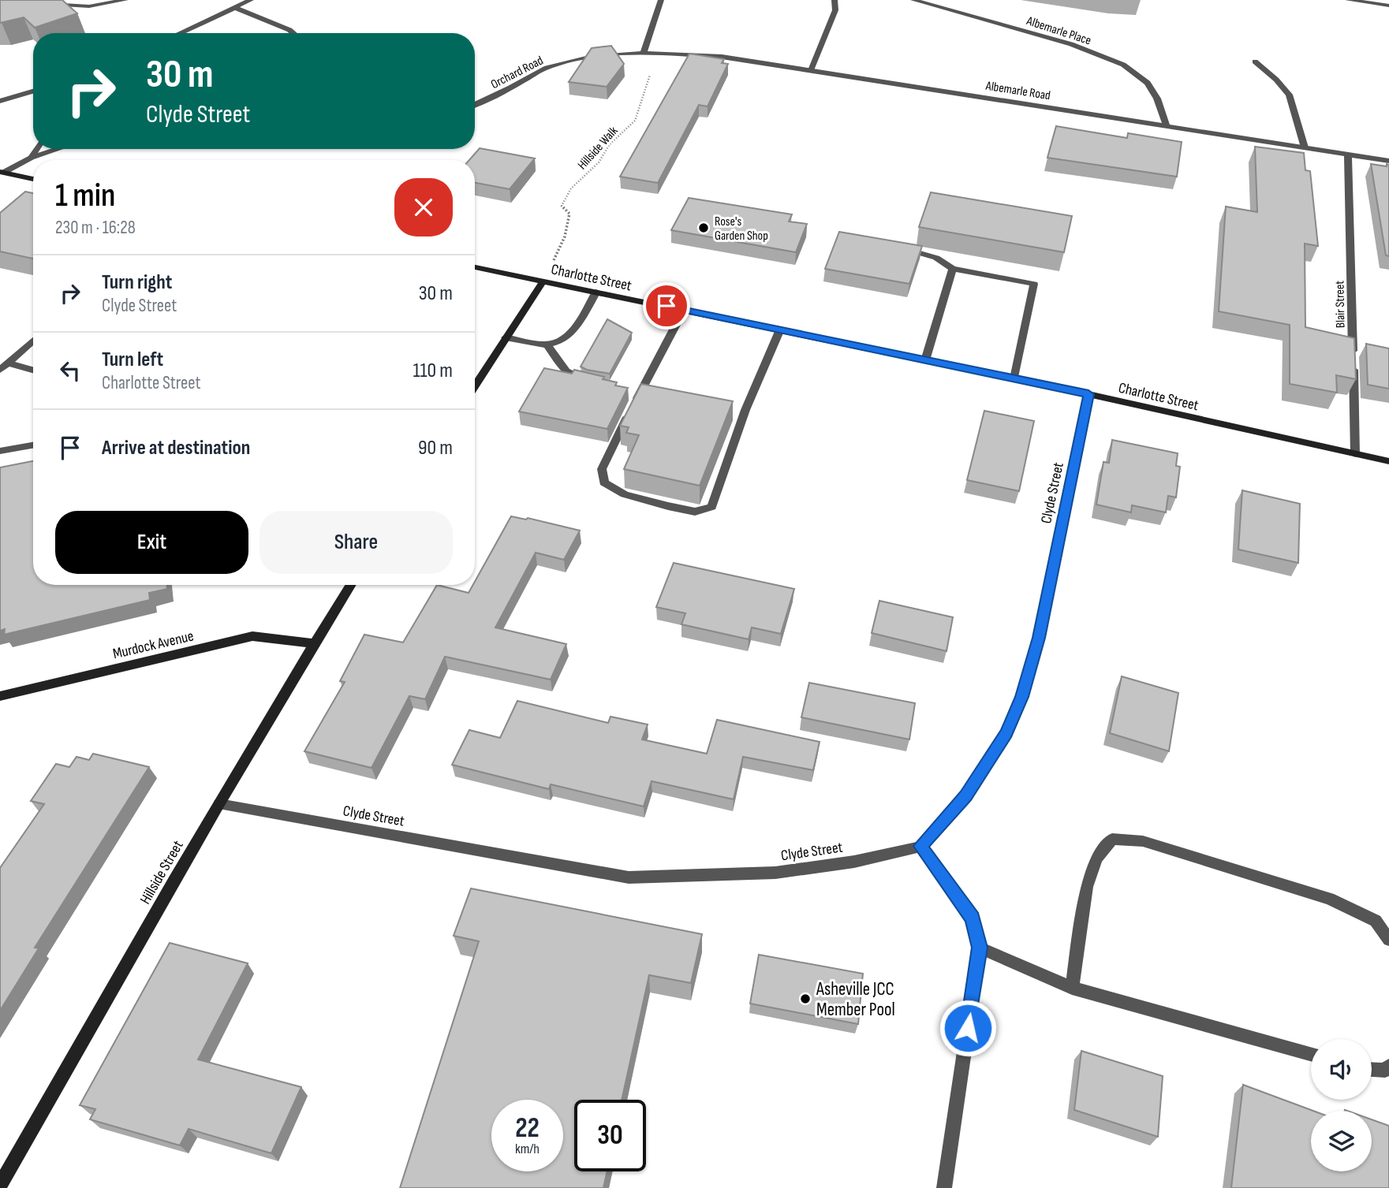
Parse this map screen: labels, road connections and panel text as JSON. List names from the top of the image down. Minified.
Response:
{"streets":{"street":["Albemarle Place","Orchard Road","Albemarle Road","Charlotte Street","Blair Street","Clyde Street","Murdock Avenue","Hillside Street"],"path":["Hillside Walk"]},"crossings":[["Albemarle Place","Albemarle Road"],["Orchard Road","Albemarle Road"],["Albemarle Road","Hillside Walk"],["Albemarle Road","Blair Street"],["Hillside Walk","Charlotte Street"],["Charlotte Street","Blair Street"],["Charlotte Street","Clyde Street"],["Clyde Street","Hillside Street"],["Murdock Avenue","Hillside Street"]],"places":["Rose's Garden Shop","Asheville JCC Member Pool"],"page":{"turn":["30 m","Clyde Street"],"heading":["1 min","230 m · 16:28"],"list":[{"name":"Turn right","note":"Clyde Street","value":"30 m"},{"name":"Turn left","note":"Charlotte Street","value":"110 m"},{"name":"Arrive at destination","value":"90 m"}],"buttons":["Exit","Share"],"speed":"22 km/h","limit":"30"}}
